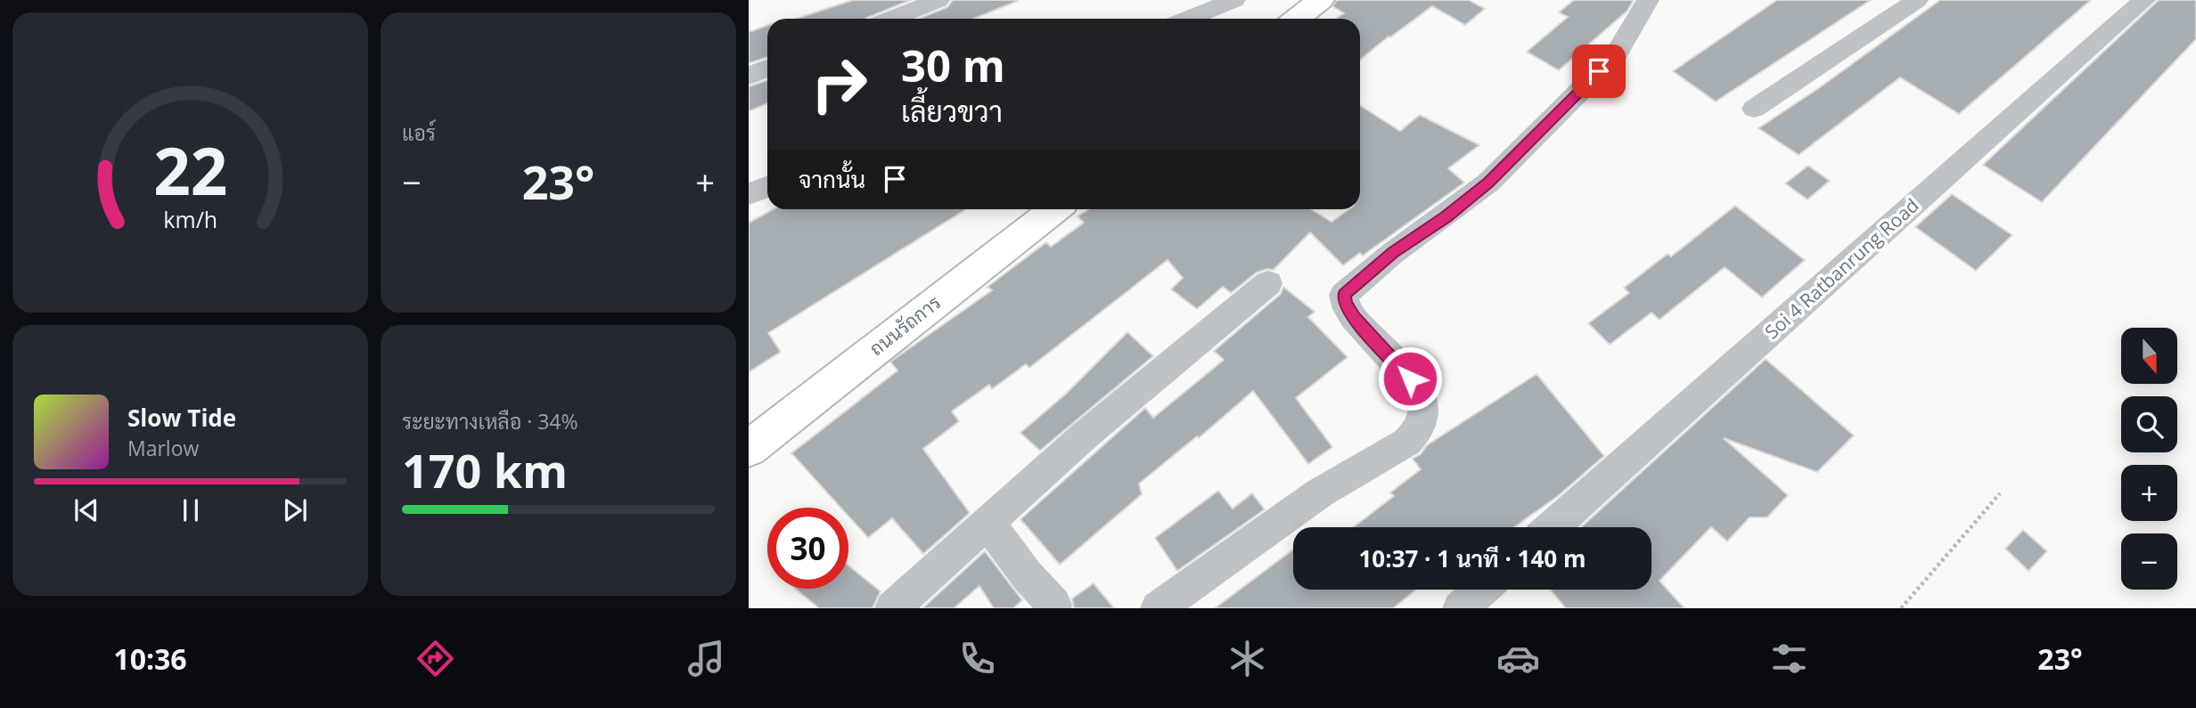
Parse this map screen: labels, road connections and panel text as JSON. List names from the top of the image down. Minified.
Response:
{"streets":{"street":["Soi 4 Ratbanrung Road","ถนนรัถการ"]},"north":"bottom","page":{"tile":["แอร์",["ระยะทางเหลือ · 34%","170 km"]],"turn":["30 m","เลี้ยวขวา"],"then":"จากนั้น","heat":["−","23°","+"],"map_buttons":["+","−"],"song":["Slow Tide","Marlow"],"limit":"30","trip":"10:37 · 1 นาที · 140 m","tabs":["10:36","23°"],"gauge":["22","km/h"]}}
